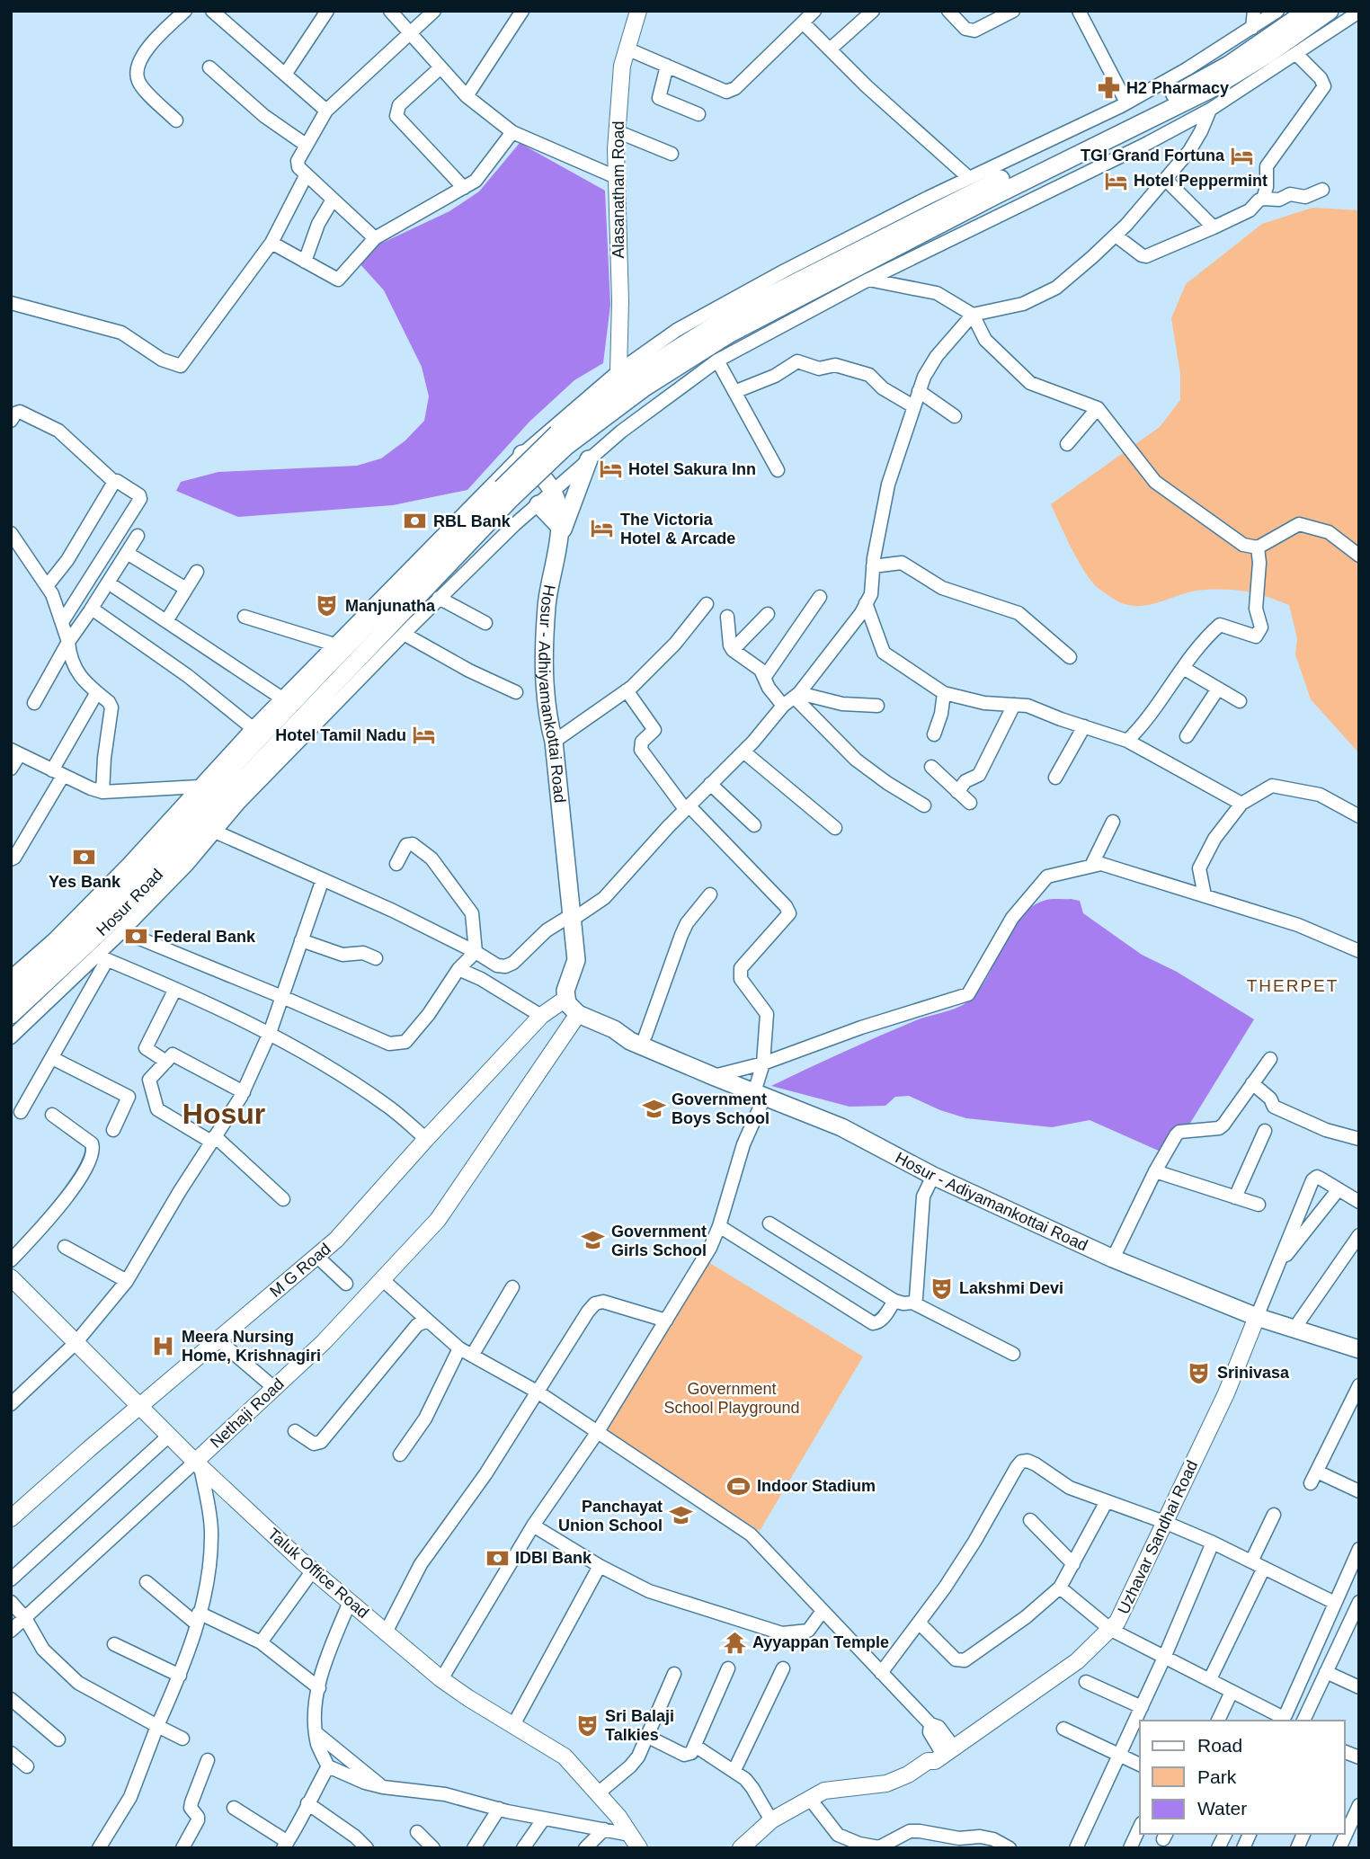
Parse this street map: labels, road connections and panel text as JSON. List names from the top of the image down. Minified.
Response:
{"streets":{"highway":["Hosur - Adhiyamankottai Road","Hosur Road","Hosur - Adiyamankottai Road"],"main road":["Alasanatham Road","M G Road","Nethaji Road","Uzhavar Sandhai Road","Taluk Office Road"]},"crossings":[["Hosur - Adhiyamankottai Road","M G Road"],["Hosur - Adiyamankottai Road","Nethaji Road"],["Hosur - Adiyamankottai Road","Uzhavar Sandhai Road"],["M G Road","Taluk Office Road"],["Nethaji Road","Taluk Office Road"]],"districts":["THERPET","Hosur"],"parks":["Government School Playground"],"places":{"pharmacy":["H2 Pharmacy"],"hotel":["TGI Grand Fortuna","Hotel Peppermint","Hotel Sakura Inn","The Victoria Hotel & Arcade","Hotel Tamil Nadu"],"bank":["RBL Bank","Yes Bank","Federal Bank","IDBI Bank"],"theatre":["Manjunatha","Lakshmi Devi","Srinivasa","Sri Balaji Talkies"],"school or university":["Government Boys School","Government Girls School","Panchayat Union School"],"hospital":["Meera Nursing Home, Krishnagiri"],"sports":["Indoor Stadium"],"temple":["Ayyappan Temple"]},"legend":["Road","Park","Water"]}
